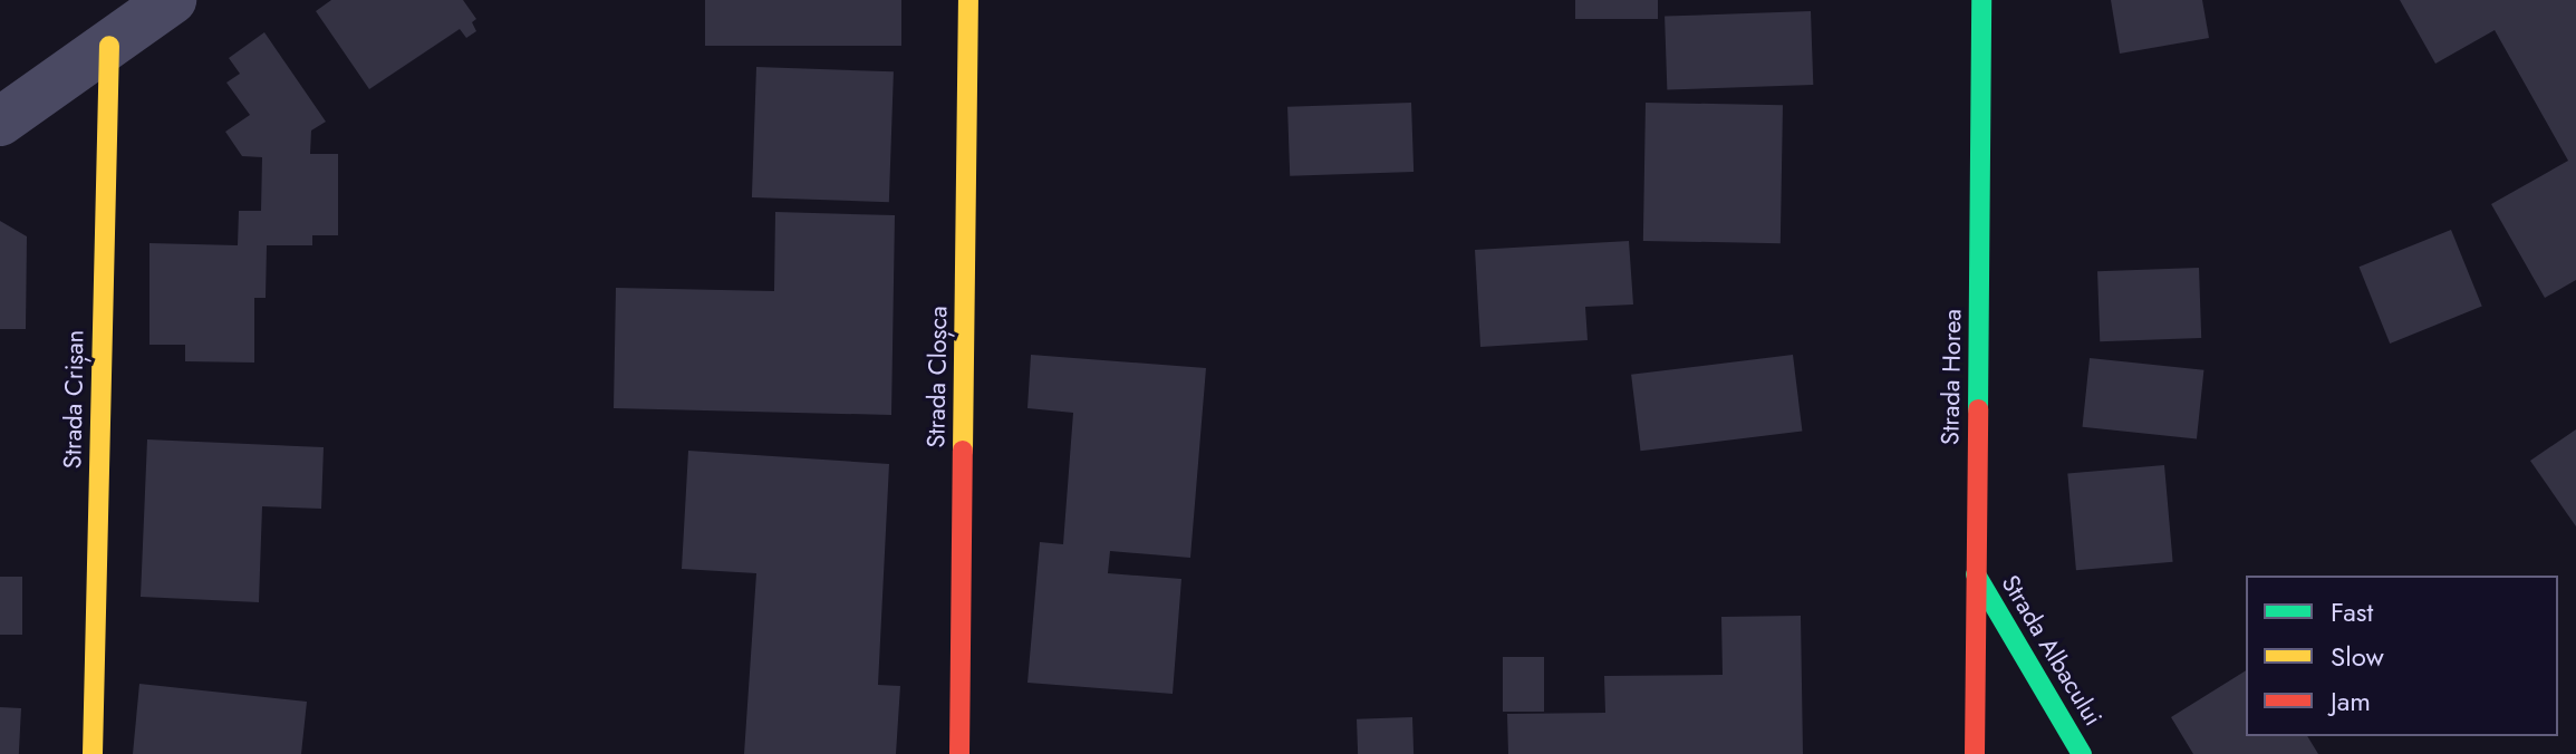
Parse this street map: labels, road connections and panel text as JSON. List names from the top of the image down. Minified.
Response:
{"streets":{"street":["Strada Cloșca","Strada Horea","Strada Crișan","Strada Albacului"]},"crossings":[["Strada Horea","Strada Albacului"]],"legend":["Fast","Slow","Jam"]}
